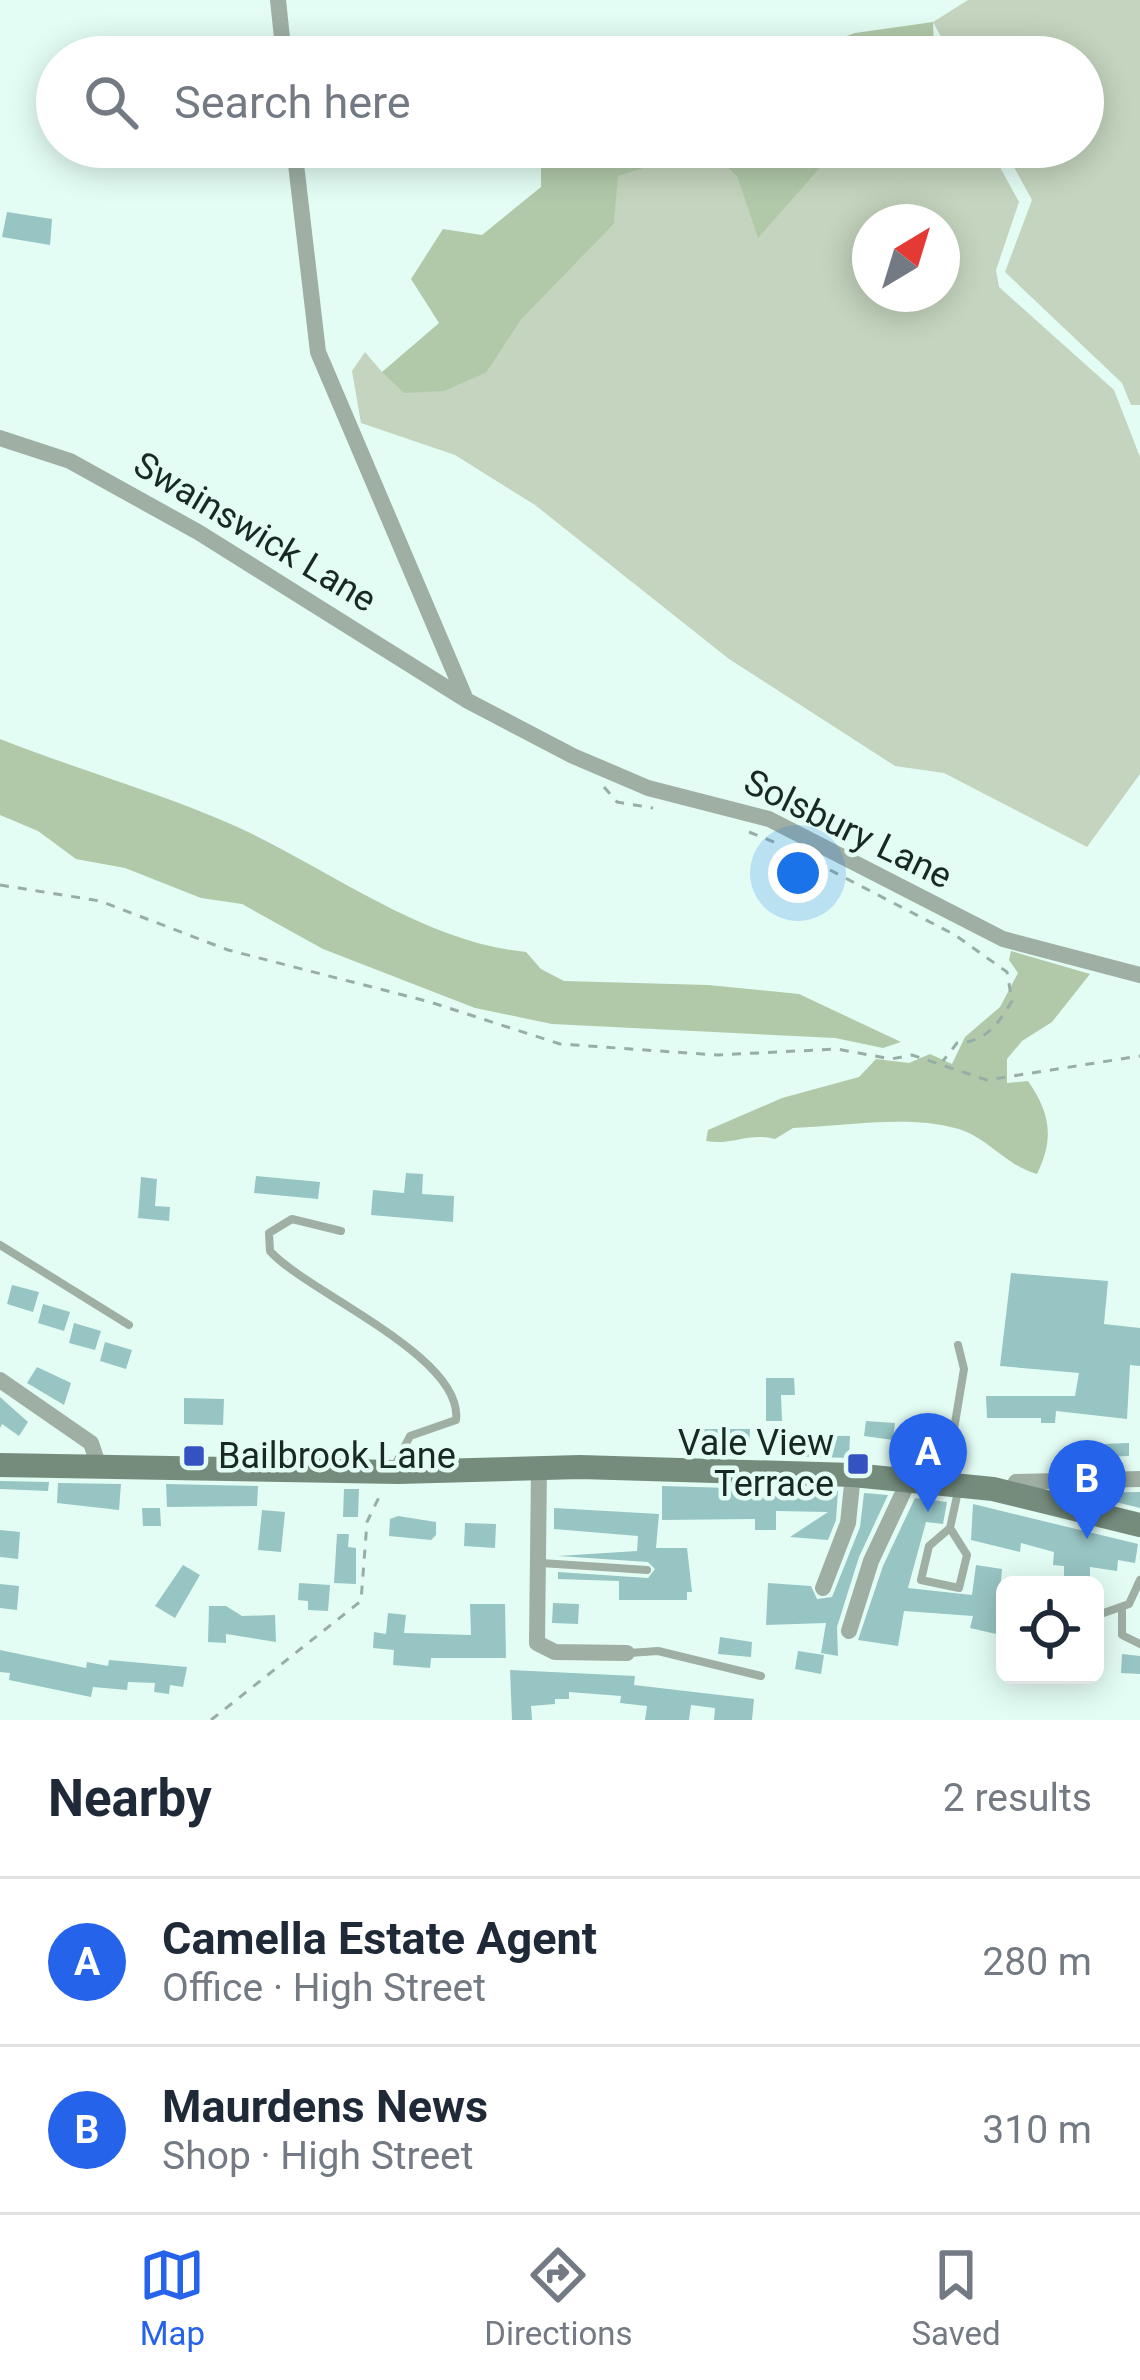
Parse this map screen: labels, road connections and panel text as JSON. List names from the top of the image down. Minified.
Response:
{"streets":{"street":["Swainswick Lane","Solsbury Lane"]},"crossings":[["Swainswick Lane","Solsbury Lane"]],"places":{"transit":["Bailbrook Lane","Vale View Terrace"]},"north":"top right","page":{"search":"Search here","pins":["A","B"],"heading":["Nearby","2 results"],"list":[{"mark":"A","name":"Camella Estate Agent","note":"Office · High Street","value":"280 m"},{"mark":"B","name":"Maurdens News","note":"Shop · High Street","value":"310 m"}],"nav":["Map","Directions","Saved"]}}
